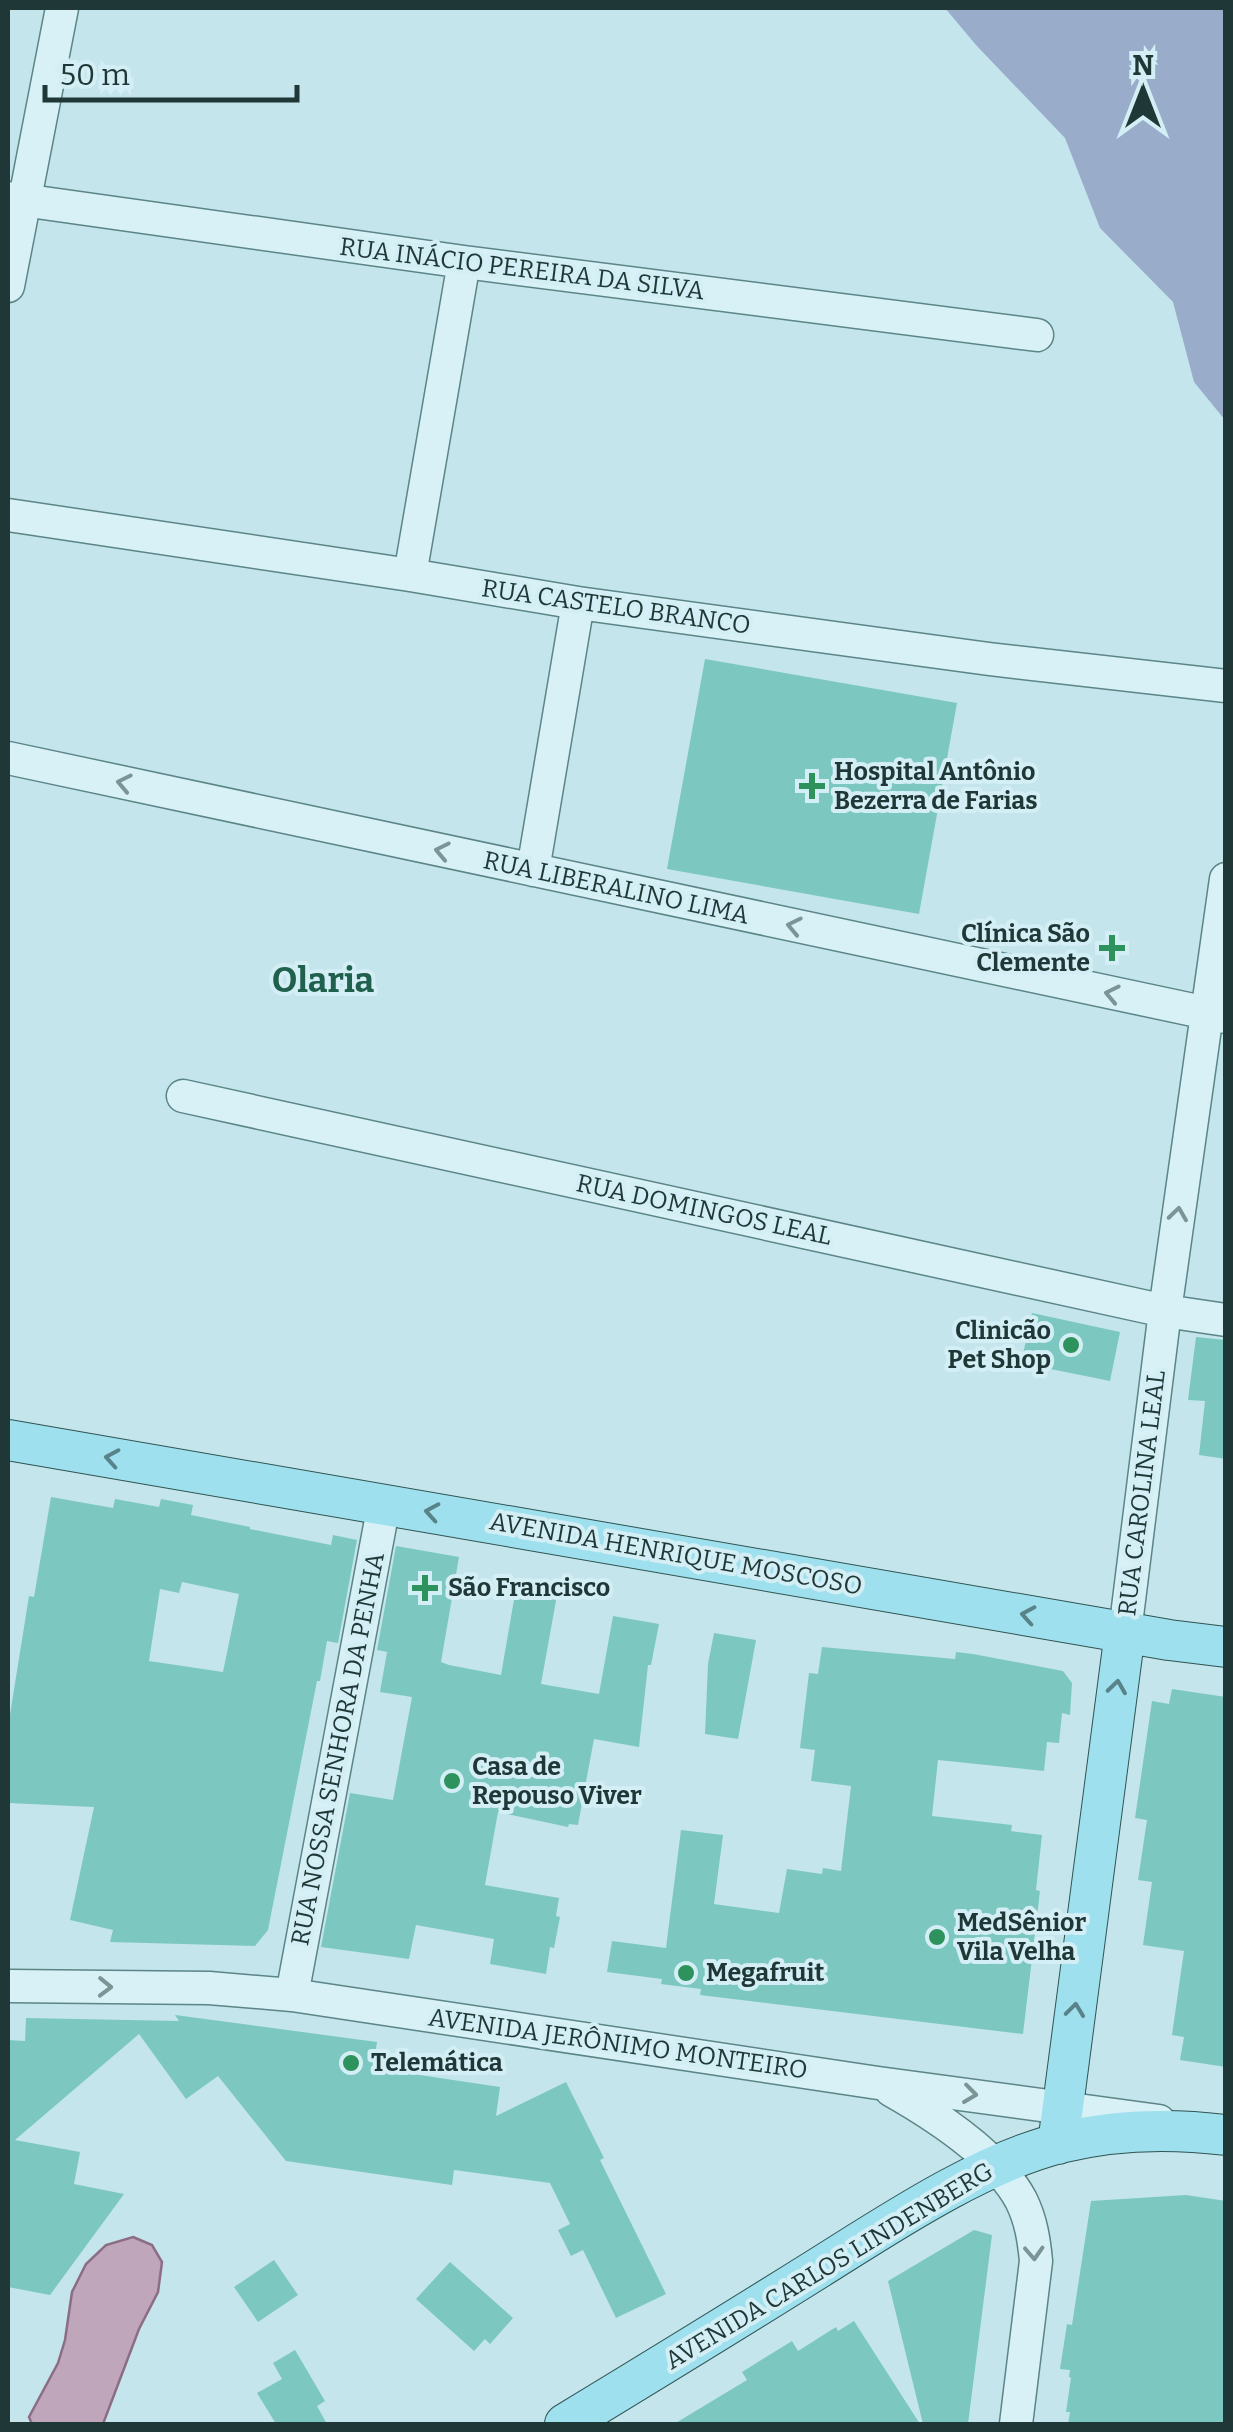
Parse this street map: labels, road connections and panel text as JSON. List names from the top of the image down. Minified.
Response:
{"streets":{"main road":["RUA CAROLINA LEAL","AVENIDA HENRIQUE MOSCOSO","AVENIDA CARLOS LINDENBERG"],"street":["RUA INÁCIO PEREIRA DA SILVA","RUA CASTELO BRANCO","RUA LIBERALINO LIMA","RUA DOMINGOS LEAL","RUA NOSSA SENHORA DA PENHA","AVENIDA JERÔNIMO MONTEIRO"]},"crossings":[["RUA LIBERALINO LIMA","RUA CAROLINA LEAL"],["RUA DOMINGOS LEAL","RUA CAROLINA LEAL"],["RUA CAROLINA LEAL","AVENIDA HENRIQUE MOSCOSO"],["RUA CAROLINA LEAL","AVENIDA JERÔNIMO MONTEIRO"],["RUA CAROLINA LEAL","AVENIDA CARLOS LINDENBERG"],["AVENIDA HENRIQUE MOSCOSO","RUA NOSSA SENHORA DA PENHA"],["RUA NOSSA SENHORA DA PENHA","AVENIDA JERÔNIMO MONTEIRO"],["AVENIDA JERÔNIMO MONTEIRO","AVENIDA CARLOS LINDENBERG"]],"one_way":["RUA LIBERALINO LIMA","RUA CAROLINA LEAL","AVENIDA HENRIQUE MOSCOSO","AVENIDA JERÔNIMO MONTEIRO"],"districts":["Olaria"],"places":{"health":["Hospital Antônio Bezerra de Farias","Clínica São Clemente","São Francisco"],"other":["Clinicão Pet Shop","Casa de Repouso Viver","MedSênior Vila Velha","Megafruit","Telemática"]},"scale_bar":"50 m","north":"top"}
